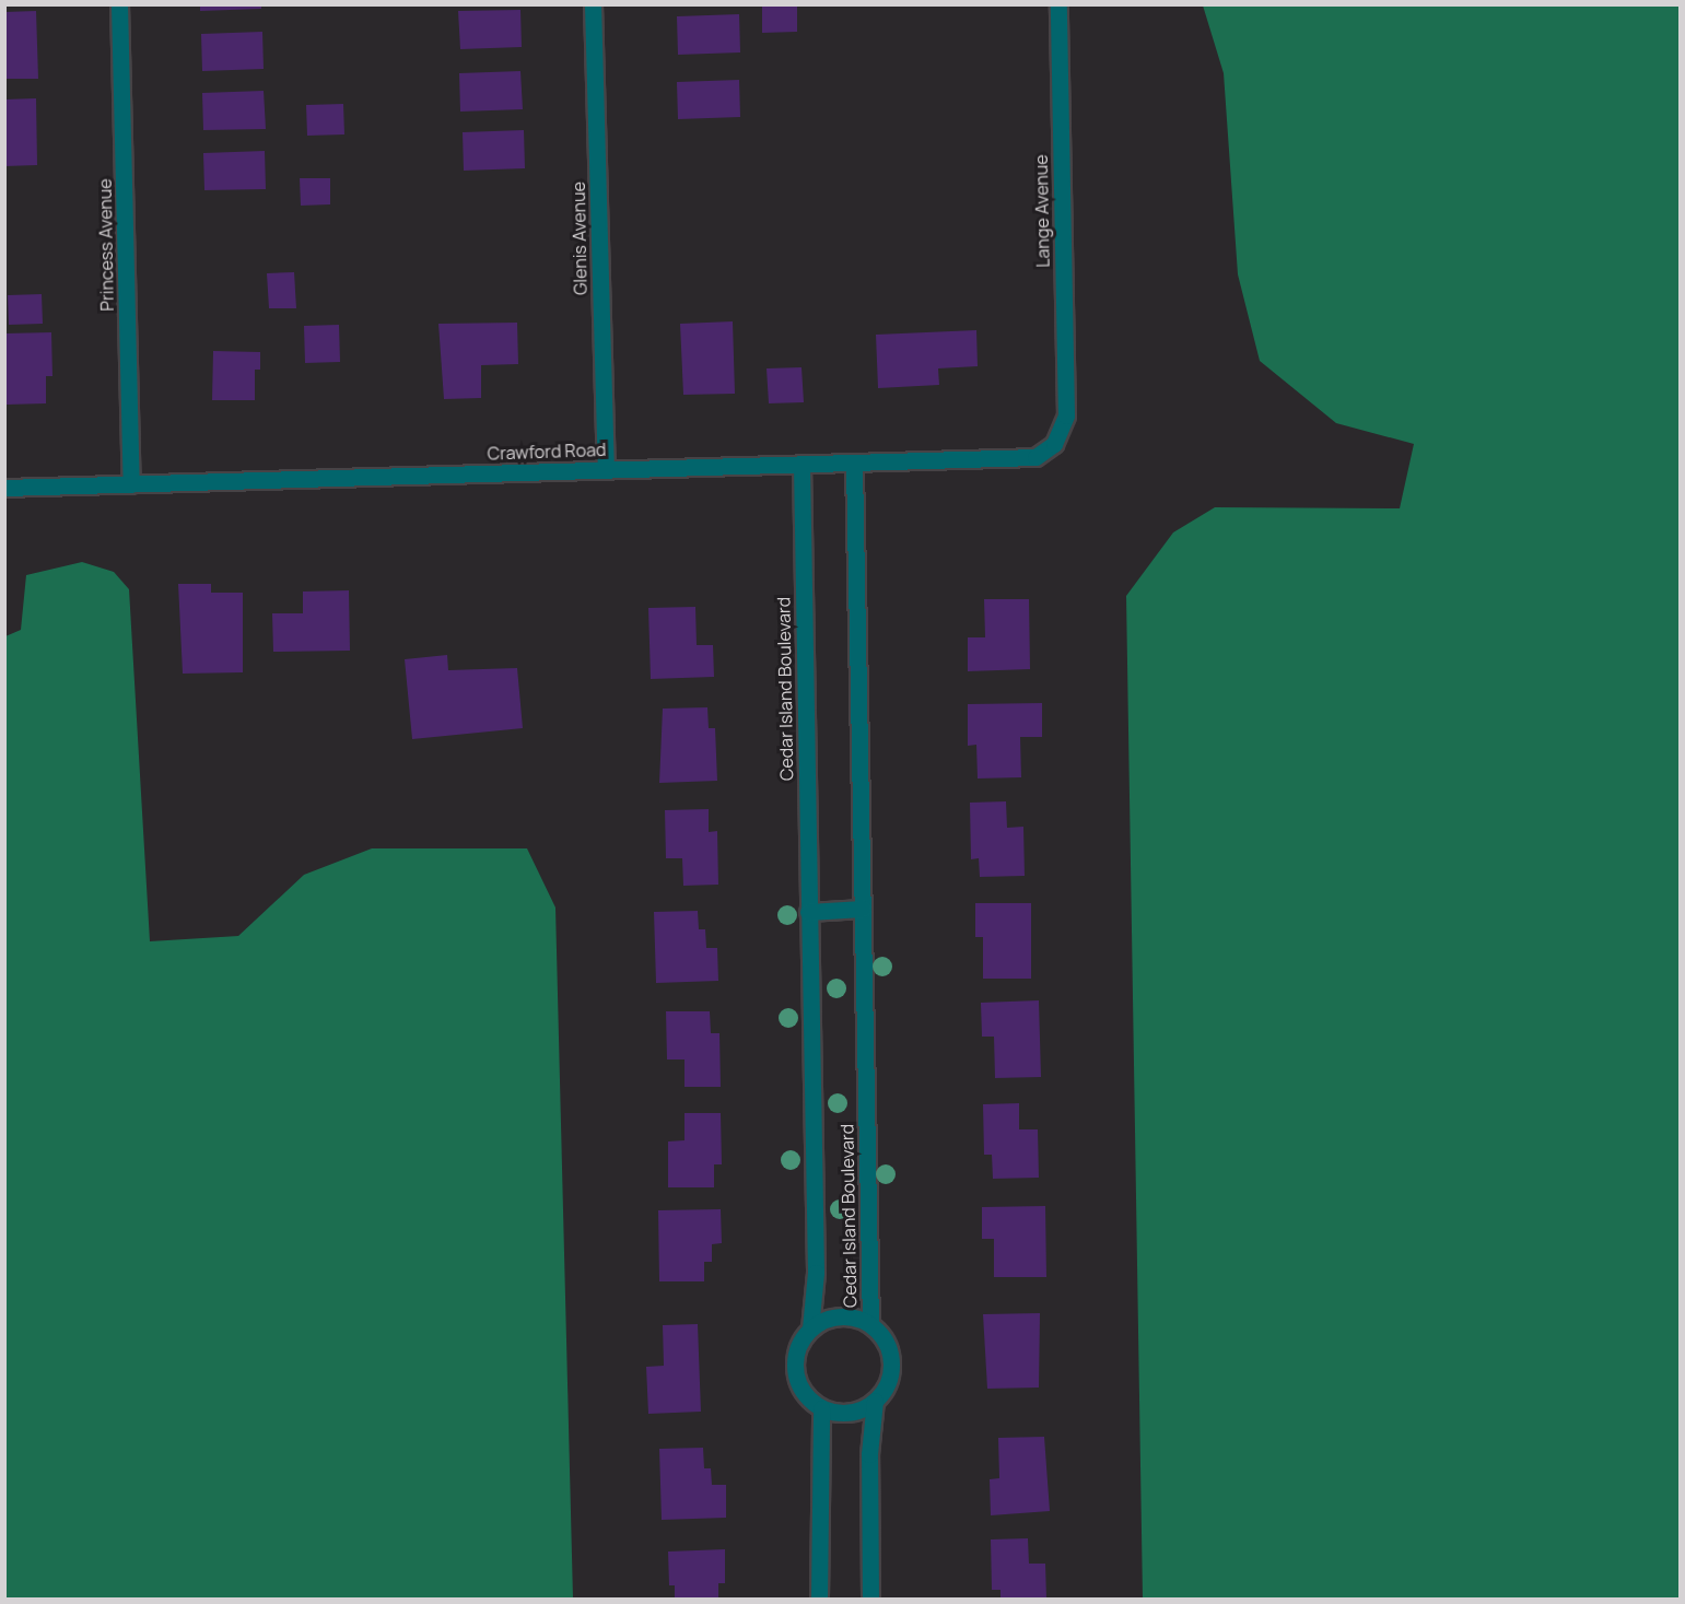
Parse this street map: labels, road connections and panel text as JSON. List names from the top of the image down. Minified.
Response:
{"streets":{"street":["Lange Avenue","Glenis Avenue","Princess Avenue","Crawford Road","Cedar Island Boulevard"]},"crossings":[["Lange Avenue","Crawford Road"],["Glenis Avenue","Crawford Road"],["Princess Avenue","Crawford Road"],["Crawford Road","Cedar Island Boulevard"]]}
